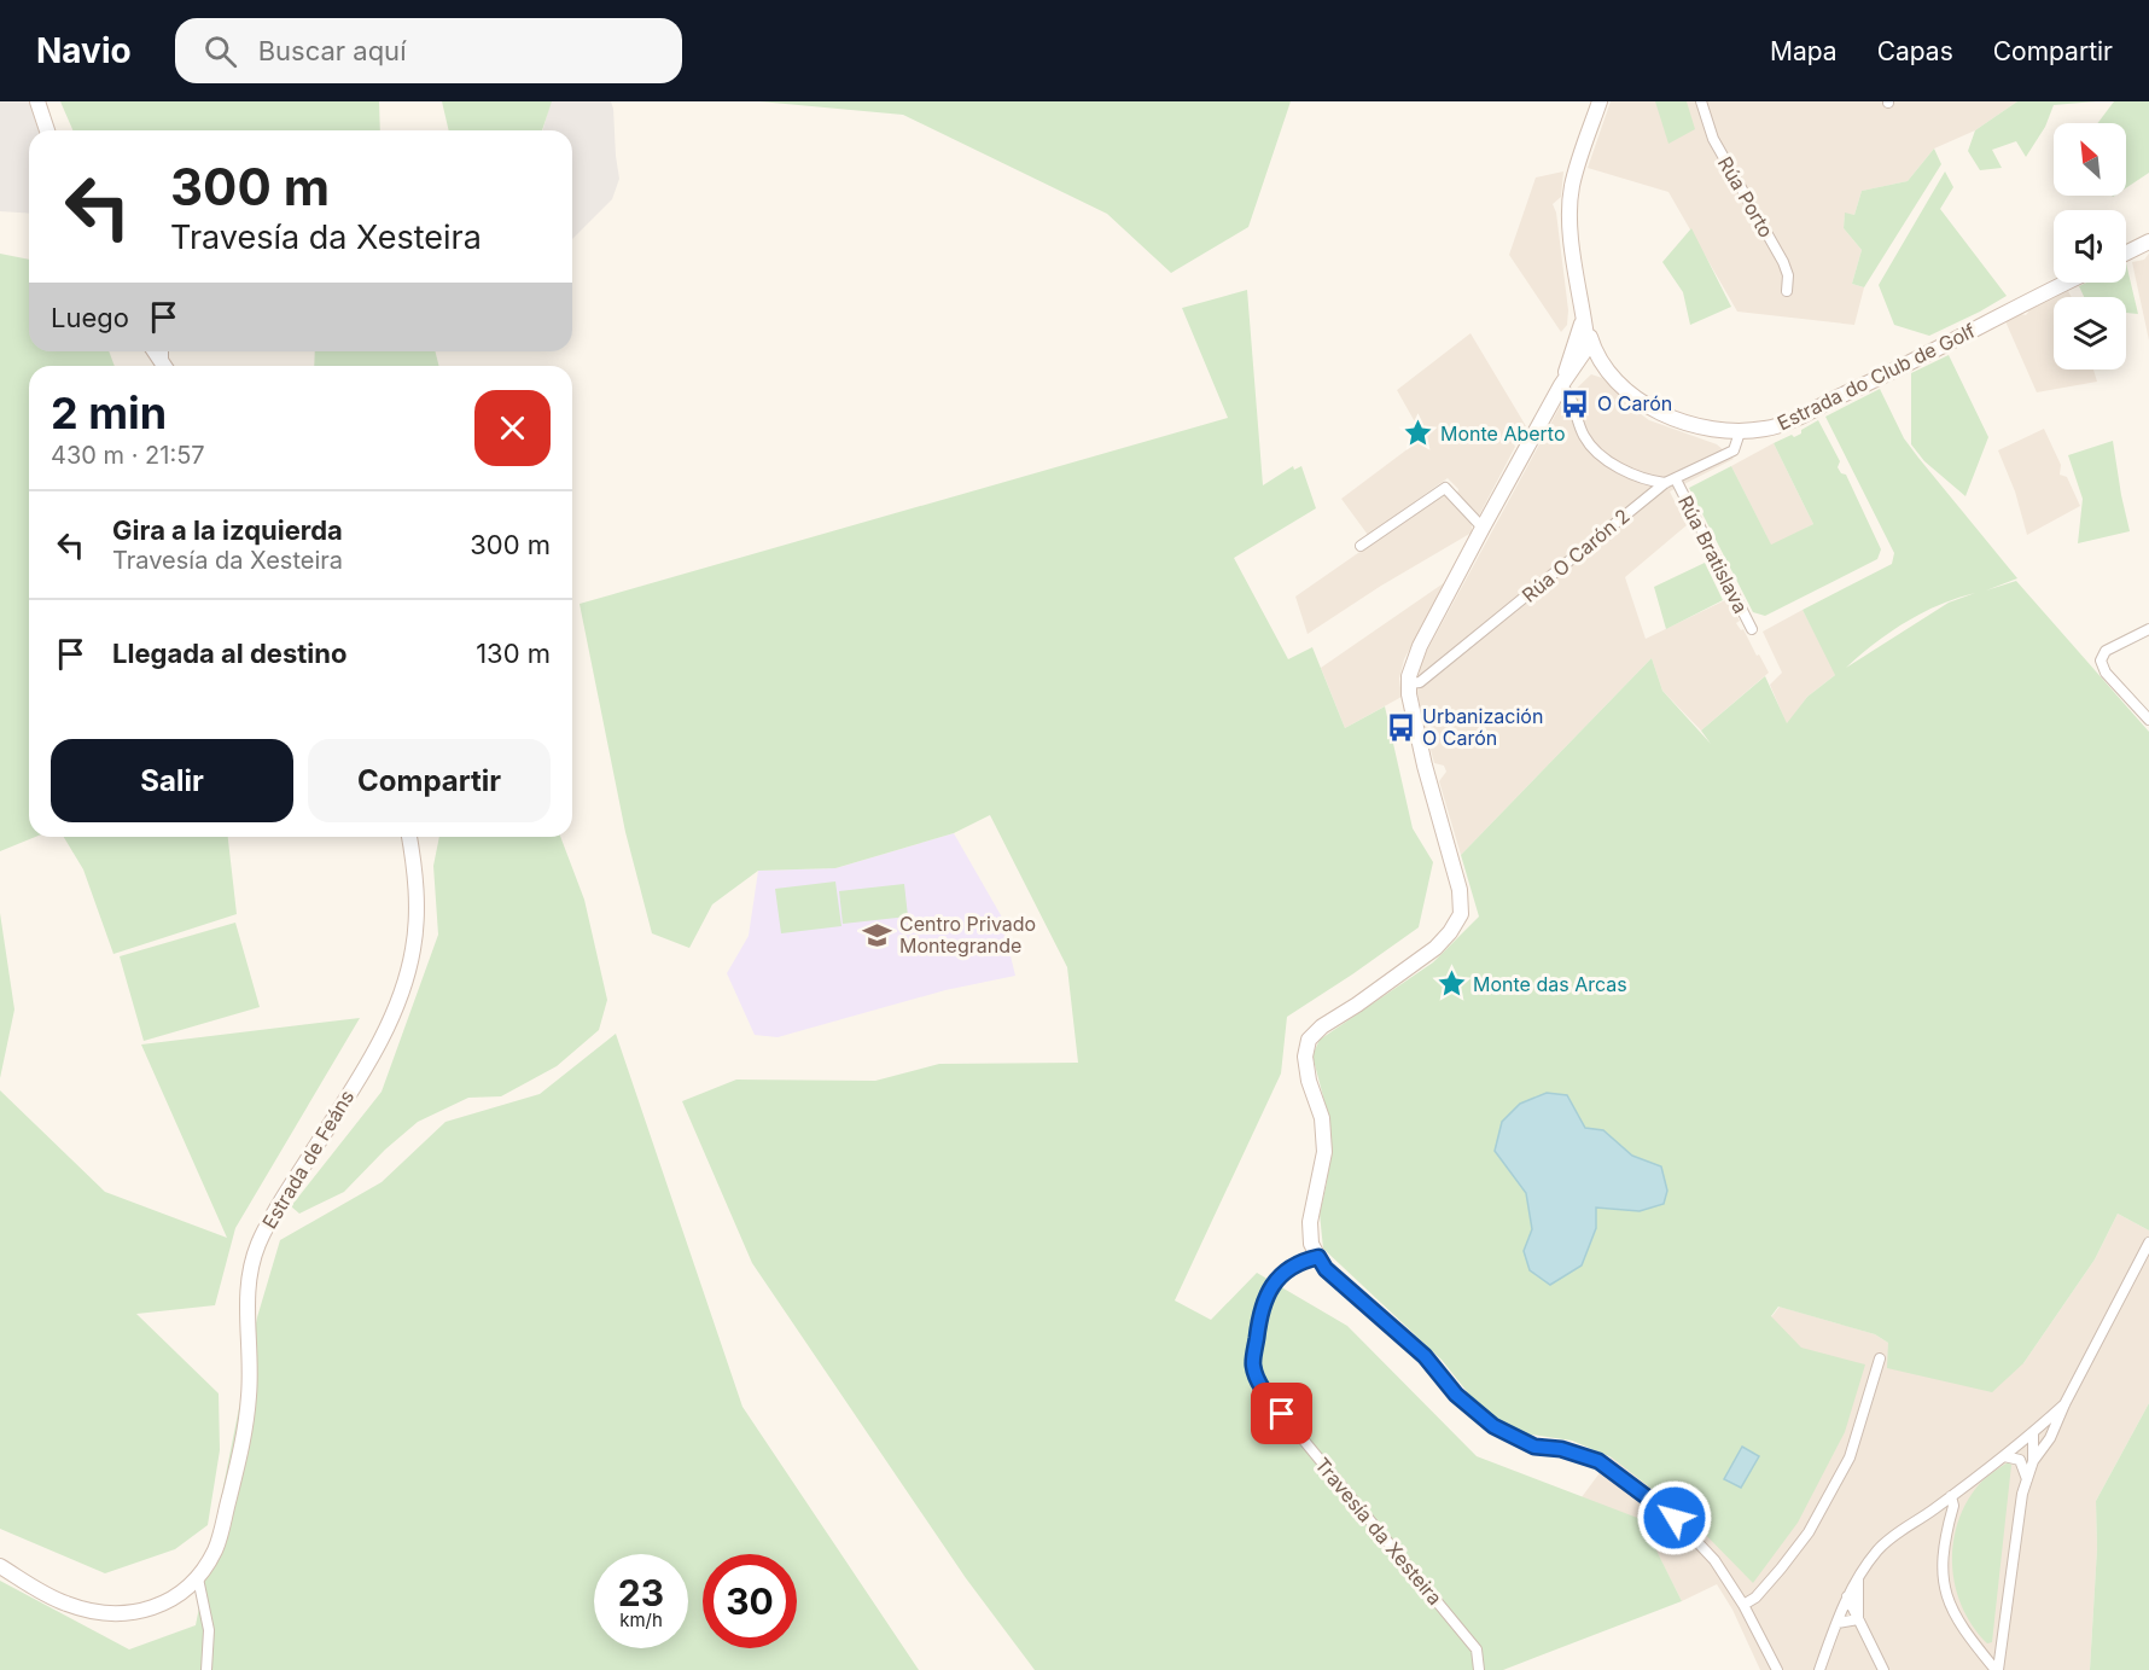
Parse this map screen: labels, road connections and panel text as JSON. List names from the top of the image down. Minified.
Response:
{"streets":{"street":["Rúa Porto","Estrada do Club de Golf","Rúa Bratislava","Rúa O Carón 2","Estrada de Feáns","Travesía da Xesteira"]},"crossings":[["Estrada do Club de Golf","Rúa O Carón 2"],["Rúa Bratislava","Rúa O Carón 2"]],"places":{"bus stop":["O Carón","Urbanización O Carón"],"place":["Monte Aberto","Monte das Arcas"],"school or university":["Centro Privado Montegrande"]},"north":"top left","page":{"header":"Navio","search":"Buscar aquí","nav":["Mapa","Capas","Compartir"],"turn":["300 m","Travesía da Xesteira"],"then":"Luego","heading":["2 min","430 m · 21:57"],"list":[{"name":"Gira a la izquierda","note":"Travesía da Xesteira","value":"300 m"},{"name":"Llegada al destino","value":"130 m"}],"buttons":["Salir","Compartir"],"speed":"23 km/h","limit":"30"}}
